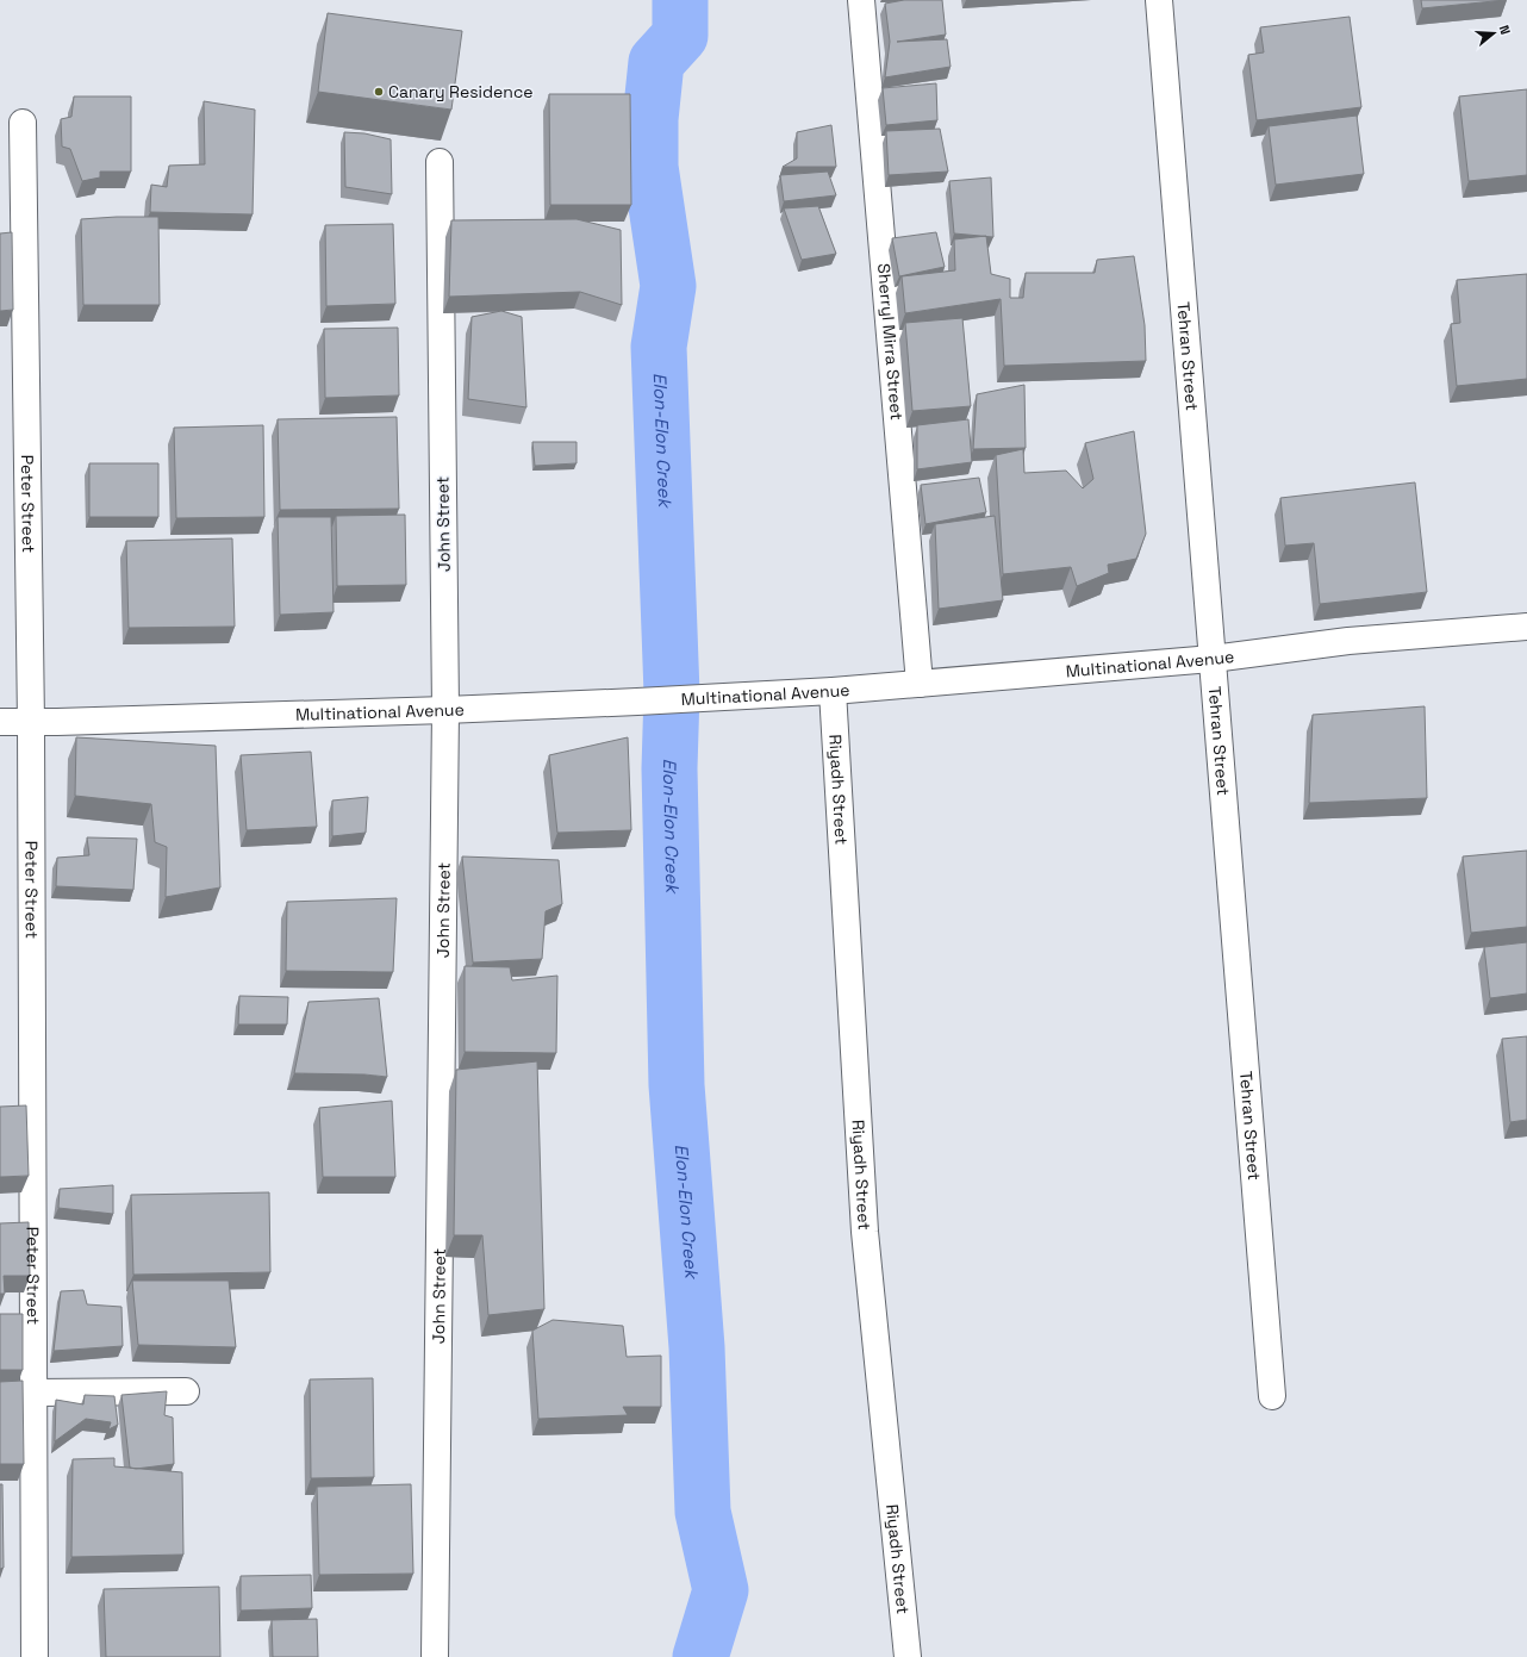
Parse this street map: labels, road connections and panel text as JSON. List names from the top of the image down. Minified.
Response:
{"streets":{"street":["Sherryl Mirra Street","Tehran Street","Peter Street","John Street","Multinational Avenue","Riyadh Street"]},"crossings":[["Sherryl Mirra Street","Multinational Avenue"],["Tehran Street","Multinational Avenue"],["Peter Street","Multinational Avenue"],["John Street","Multinational Avenue"],["Multinational Avenue","Riyadh Street"]],"water":["Elon-Elon Creek"],"places":["Canary Residence"],"north":"right"}
